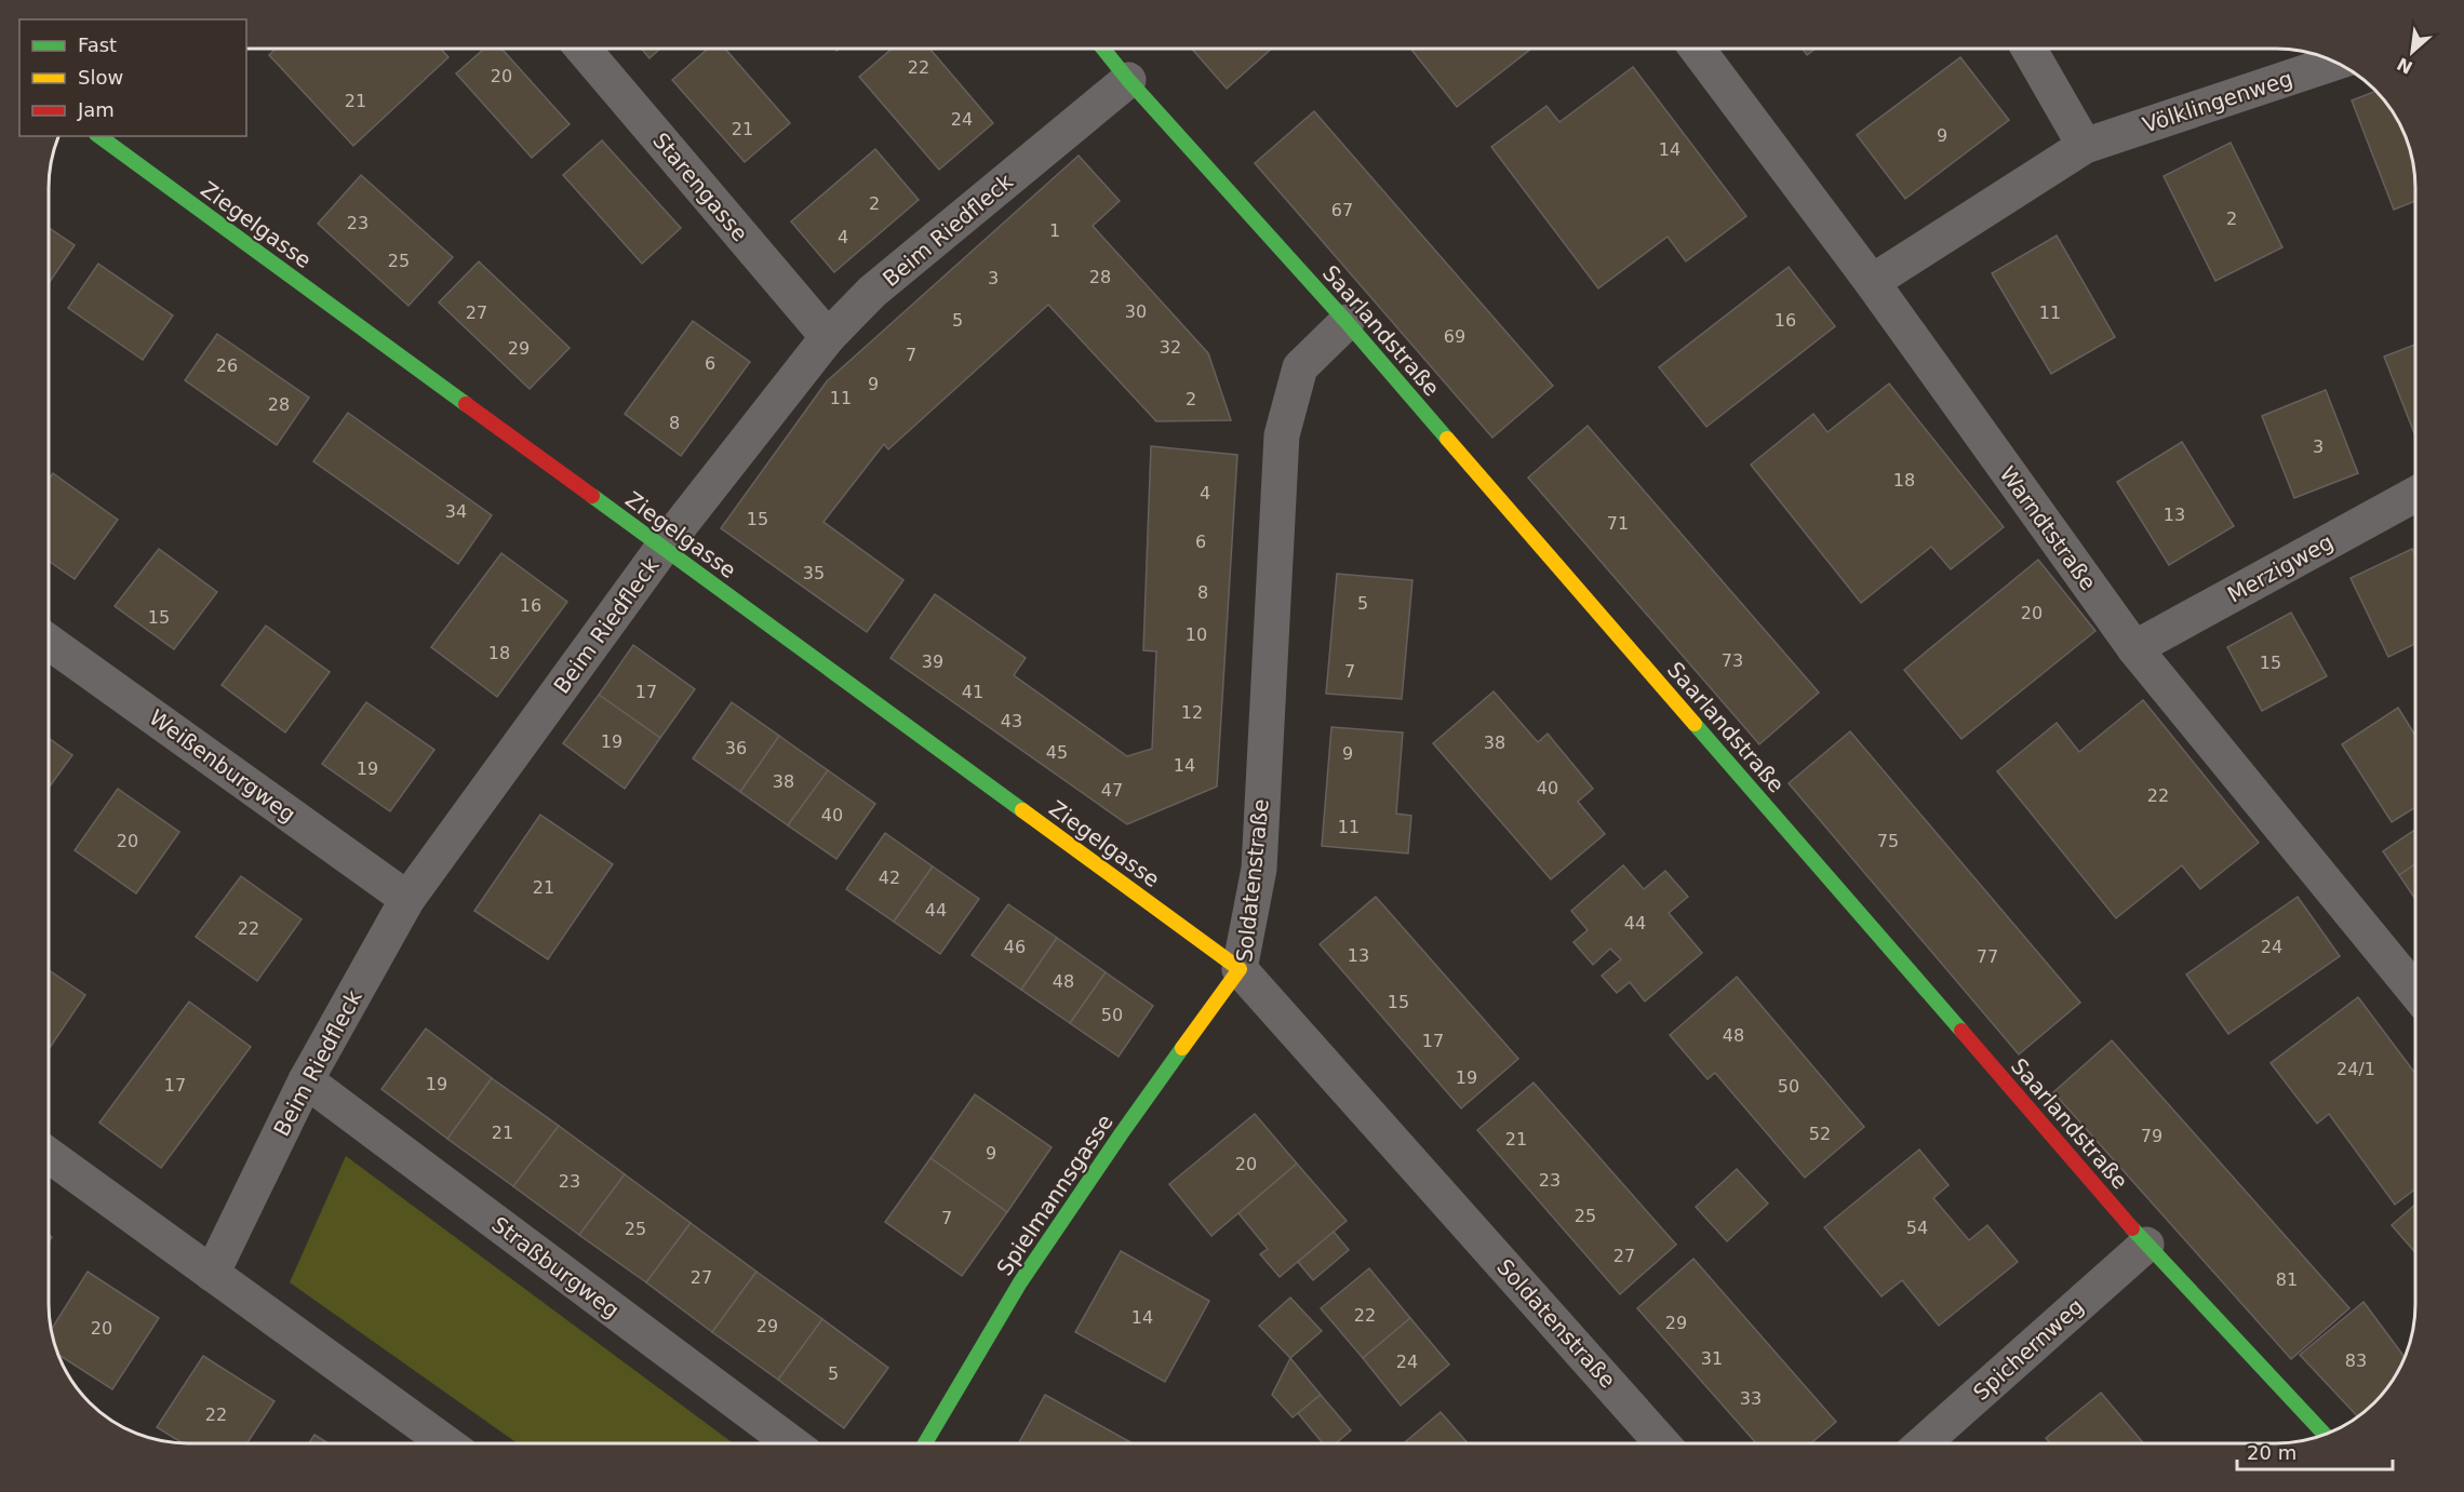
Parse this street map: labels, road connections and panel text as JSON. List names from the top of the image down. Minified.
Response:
{"streets":{"street":["Völklingenweg","Starengasse","Ziegelgasse","Beim Riedfleck","Saarlandstraße","Warndtstraße","Merzigweg","Weißenburgweg","Soldatenstraße","Spielmannsgasse","Straßburgweg","Spichernweg"]},"crossings":[["Völklingenweg","Warndtstraße"],["Starengasse","Beim Riedfleck"],["Ziegelgasse","Beim Riedfleck"],["Ziegelgasse","Soldatenstraße"],["Ziegelgasse","Spielmannsgasse"],["Beim Riedfleck","Saarlandstraße"],["Beim Riedfleck","Weißenburgweg"],["Beim Riedfleck","Straßburgweg"],["Saarlandstraße","Soldatenstraße"],["Saarlandstraße","Spichernweg"],["Warndtstraße","Merzigweg"],["Soldatenstraße","Spielmannsgasse"]],"house_numbers":["22","20","21","24","21","9","14","2","67","2","23","1","4","25","28","3","30","27","11","5","16","69","32","29","7","6","26","9","11","2","28","8","3","18","4","34","13","15","71","6","35","8","5","16","20","15","10","18","73","39","15","7","17","41","12","43","19","38","36","45","9","14","19","38","40","47","22","40","11","20","75","42","21","44","44","22","46","24","13","77","48","15","50","48","17","24/1","19","19","17","50","21","52","79","21","9","20","23","23","25","7","54","25","27","27","81","22","14","29","29","20","31","83","24","5","33","22"],"legend":["Fast","Slow","Jam"],"scale_bar":"20 m","north":"bottom left"}
